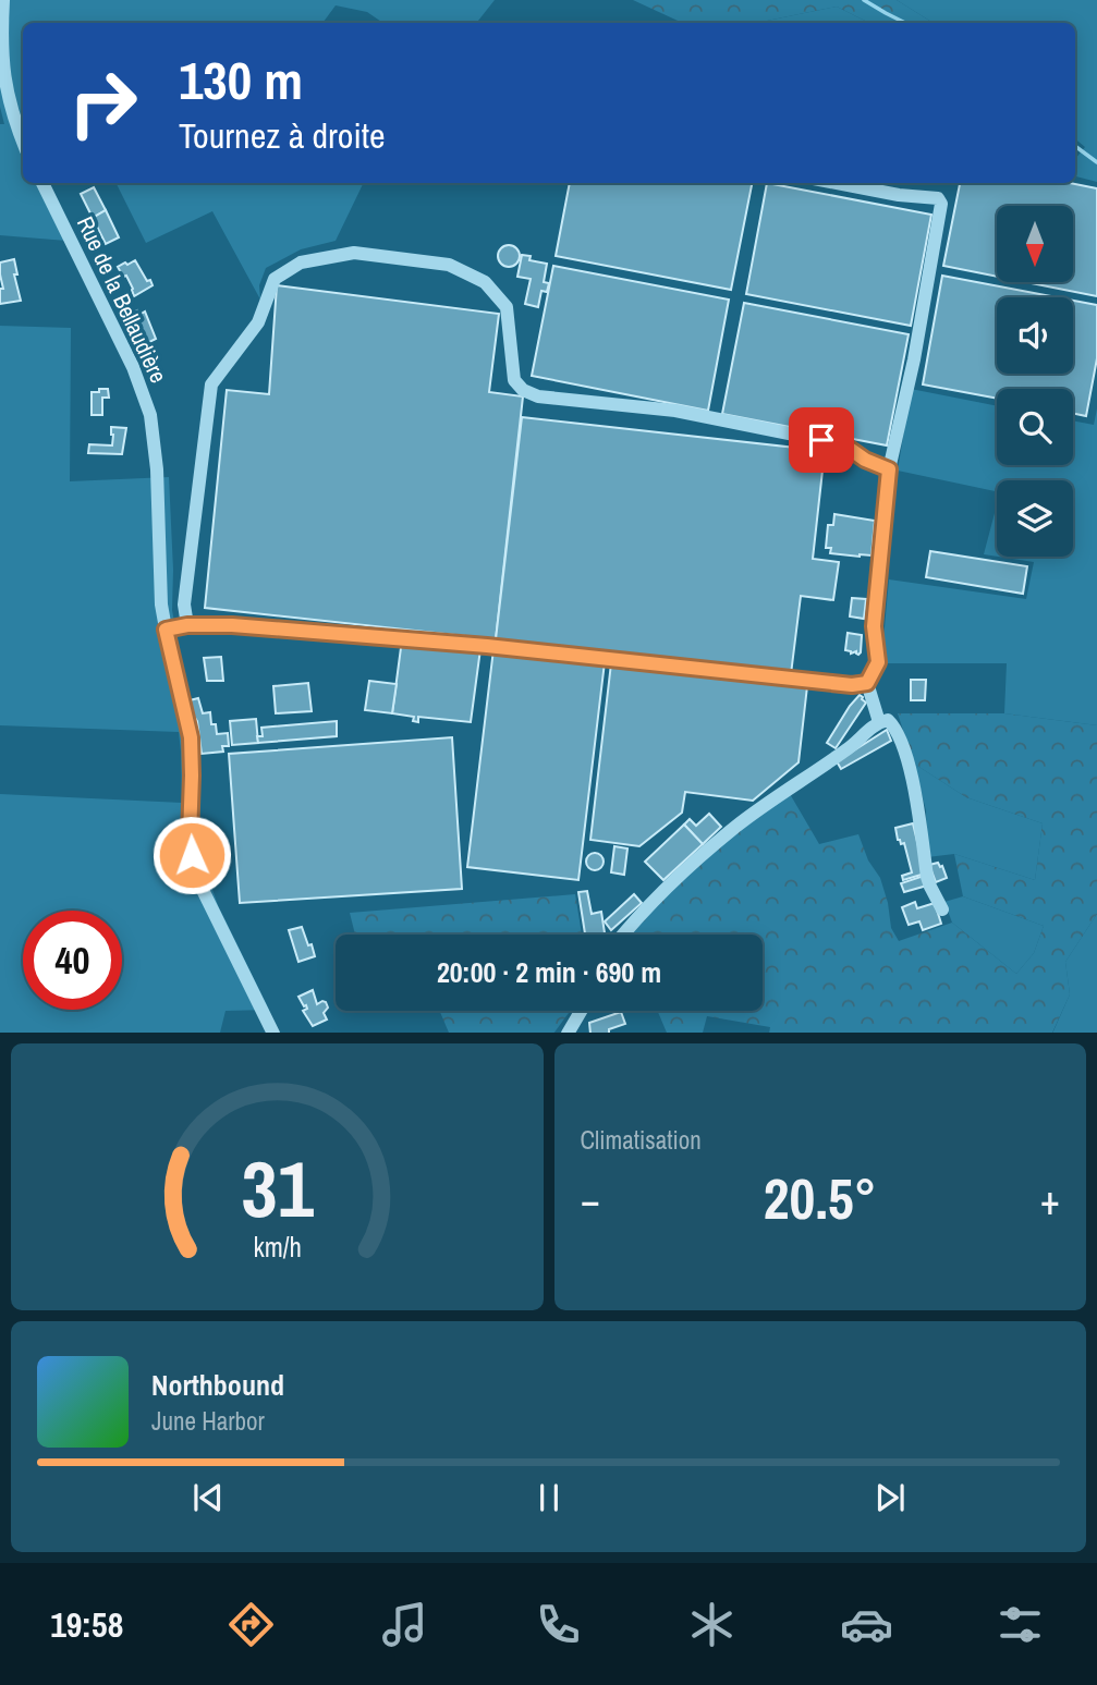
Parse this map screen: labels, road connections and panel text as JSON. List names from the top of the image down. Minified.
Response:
{"streets":{"street":["Rue de la Bellaudière"]},"north":"bottom","page":{"turn":["130 m","Tournez à droite"],"limit":"40","trip":"20:00 · 2 min · 690 m","tile":"Climatisation","heat":["−","20.5°","+"],"song":["Northbound","June Harbor"],"tabs":"19:58","gauge":["31","km/h"]}}
